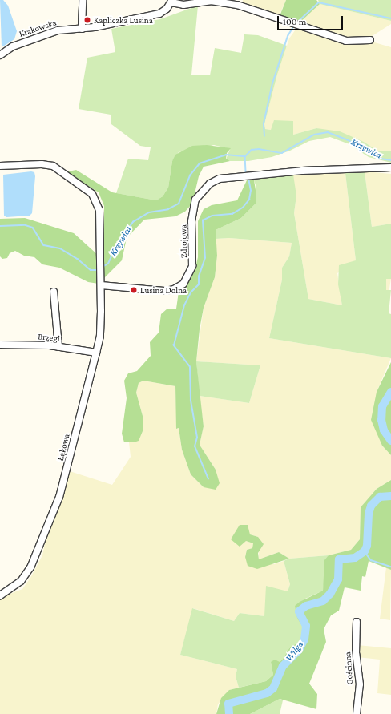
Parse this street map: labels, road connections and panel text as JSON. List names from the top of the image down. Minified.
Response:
{"streets":{"street":["Krakowska","Zdrojowa","Brzegi","Łąkowa","Gościnna"]},"crossings":[["Zdrojowa","Łąkowa"],["Brzegi","Łąkowa"]],"water":["Krzywica","Wilga"],"places":["Kapliczka Lusina","Lusina Dolna"],"scale_bar":"100 m"}
